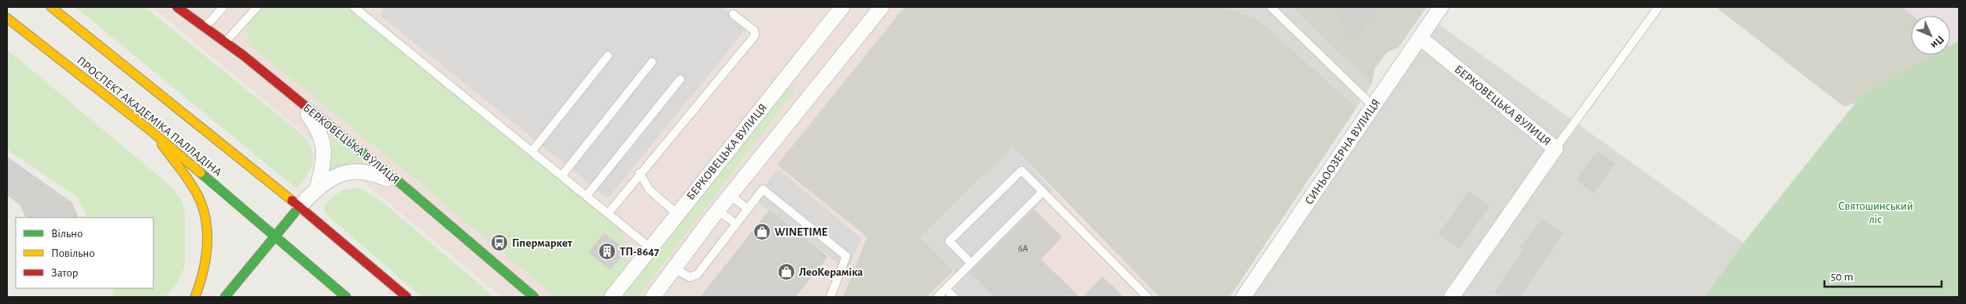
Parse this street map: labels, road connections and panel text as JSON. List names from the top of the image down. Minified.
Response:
{"streets":{"main road":["БЕРКОВЕЦЬКА ВУЛИЦЯ","ПРОСПЕКТ АКАДЕМІКА ПАЛЛАДІНА"],"street":["СИНЬООЗЕРНА ВУЛИЦЯ"]},"crossings":[["БЕРКОВЕЦЬКА ВУЛИЦЯ","ПРОСПЕКТ АКАДЕМІКА ПАЛЛАДІНА"],["БЕРКОВЕЦЬКА ВУЛИЦЯ","СИНЬООЗЕРНА ВУЛИЦЯ"]],"parks":["Святошинський ліс"],"places":{"shop":["WINETIME","ЛеоКераміка"],"bus stop":["Гіпермаркет"],"building":["ТП-8647"]},"house_numbers":["6А"],"legend":["Вільно","Повільно","Затор"],"scale_bar":"50 m","north":"bottom right"}
